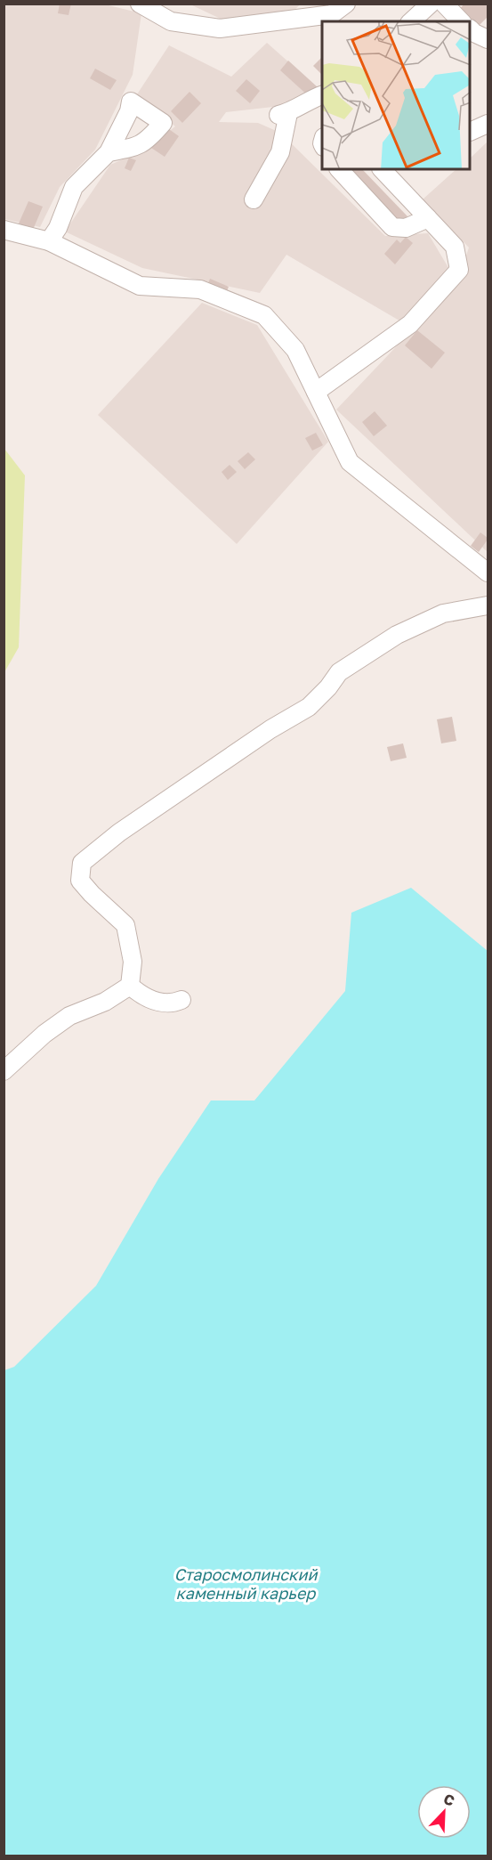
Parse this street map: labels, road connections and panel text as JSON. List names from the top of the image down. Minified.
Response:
{"water":["Старосмолинский каменный карьер"],"north":"top right"}
